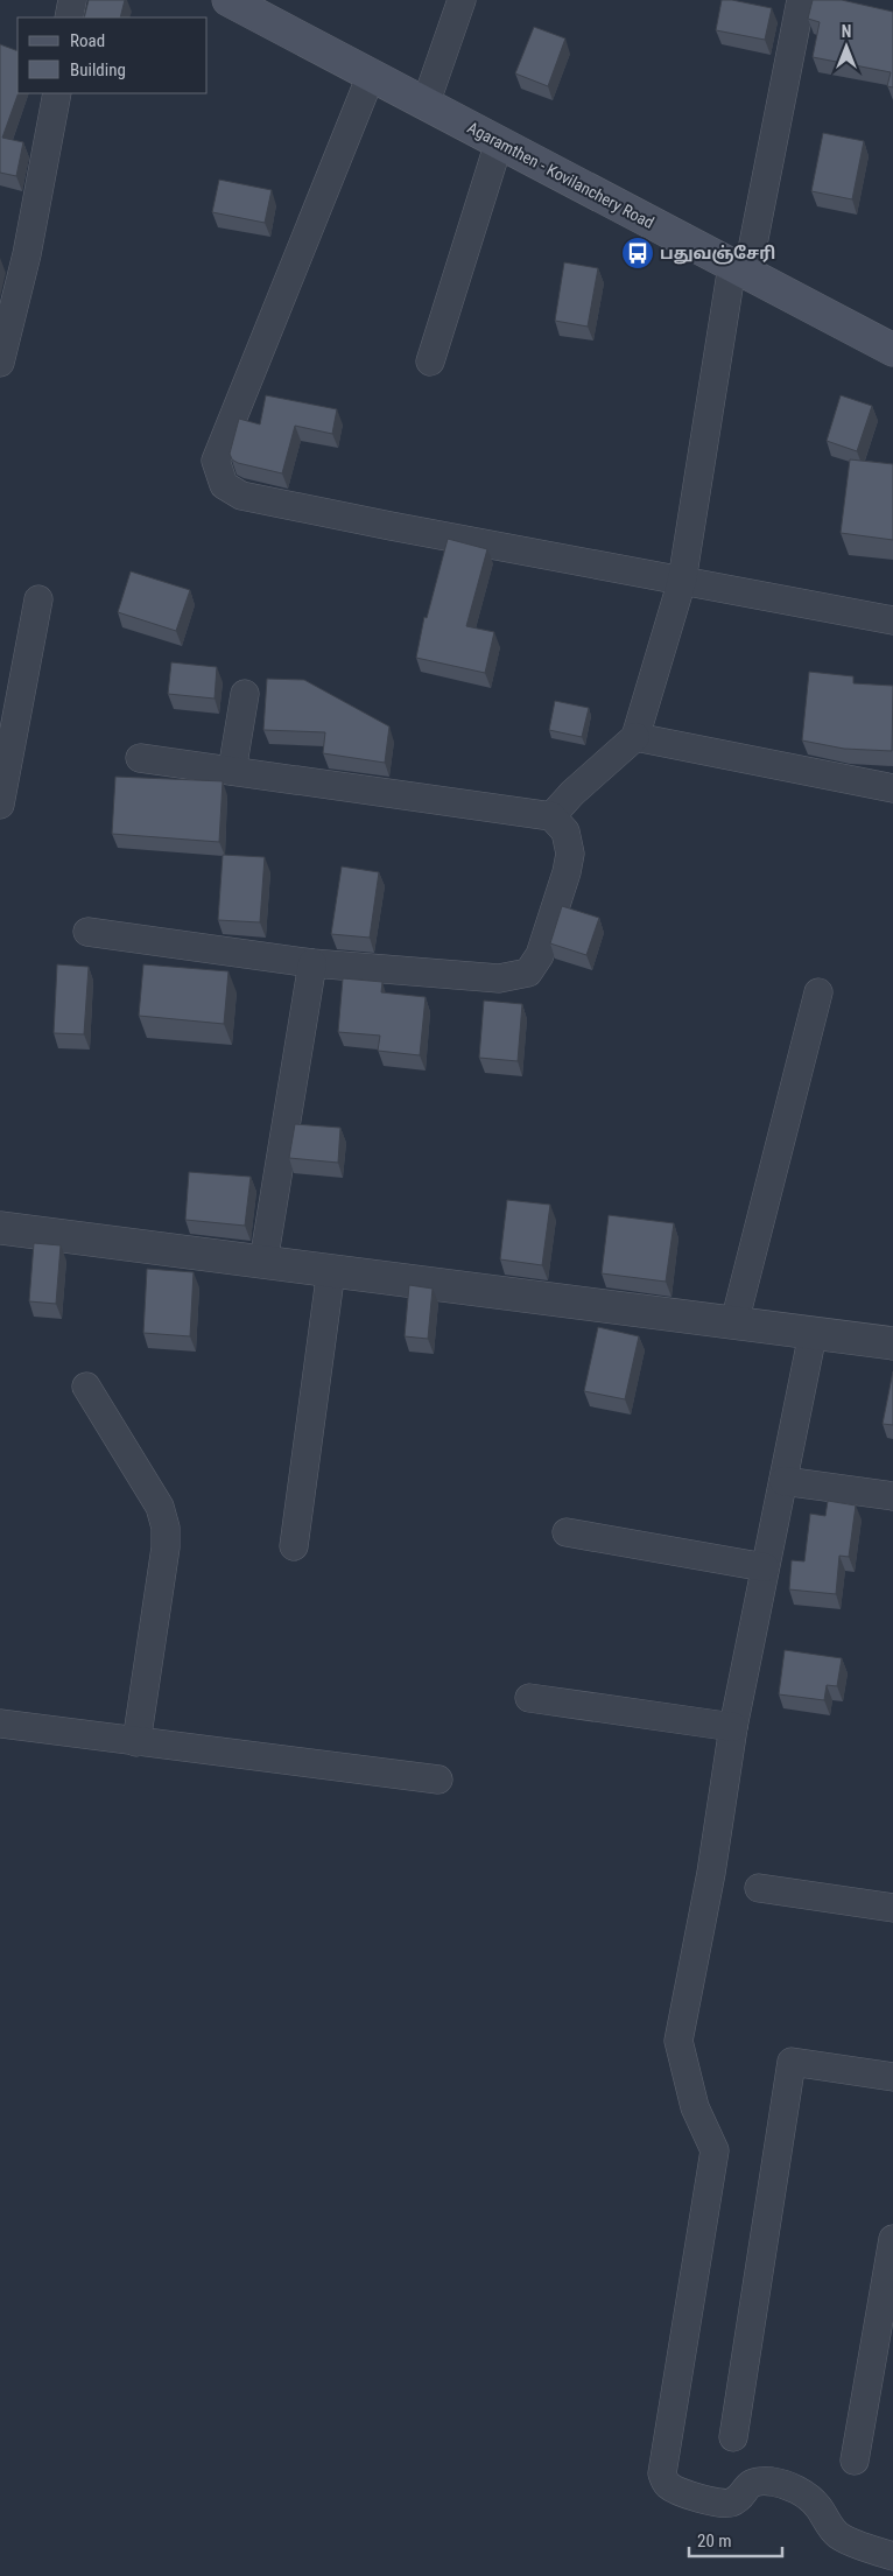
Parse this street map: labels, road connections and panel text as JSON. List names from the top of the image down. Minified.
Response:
{"streets":{"main road":["Agaramthen - Kovilanchery Road"]},"places":{"bus stop":["பதுவஞ்சேரி"]},"legend":["Road","Building"],"scale_bar":"20 m","north":"top"}
